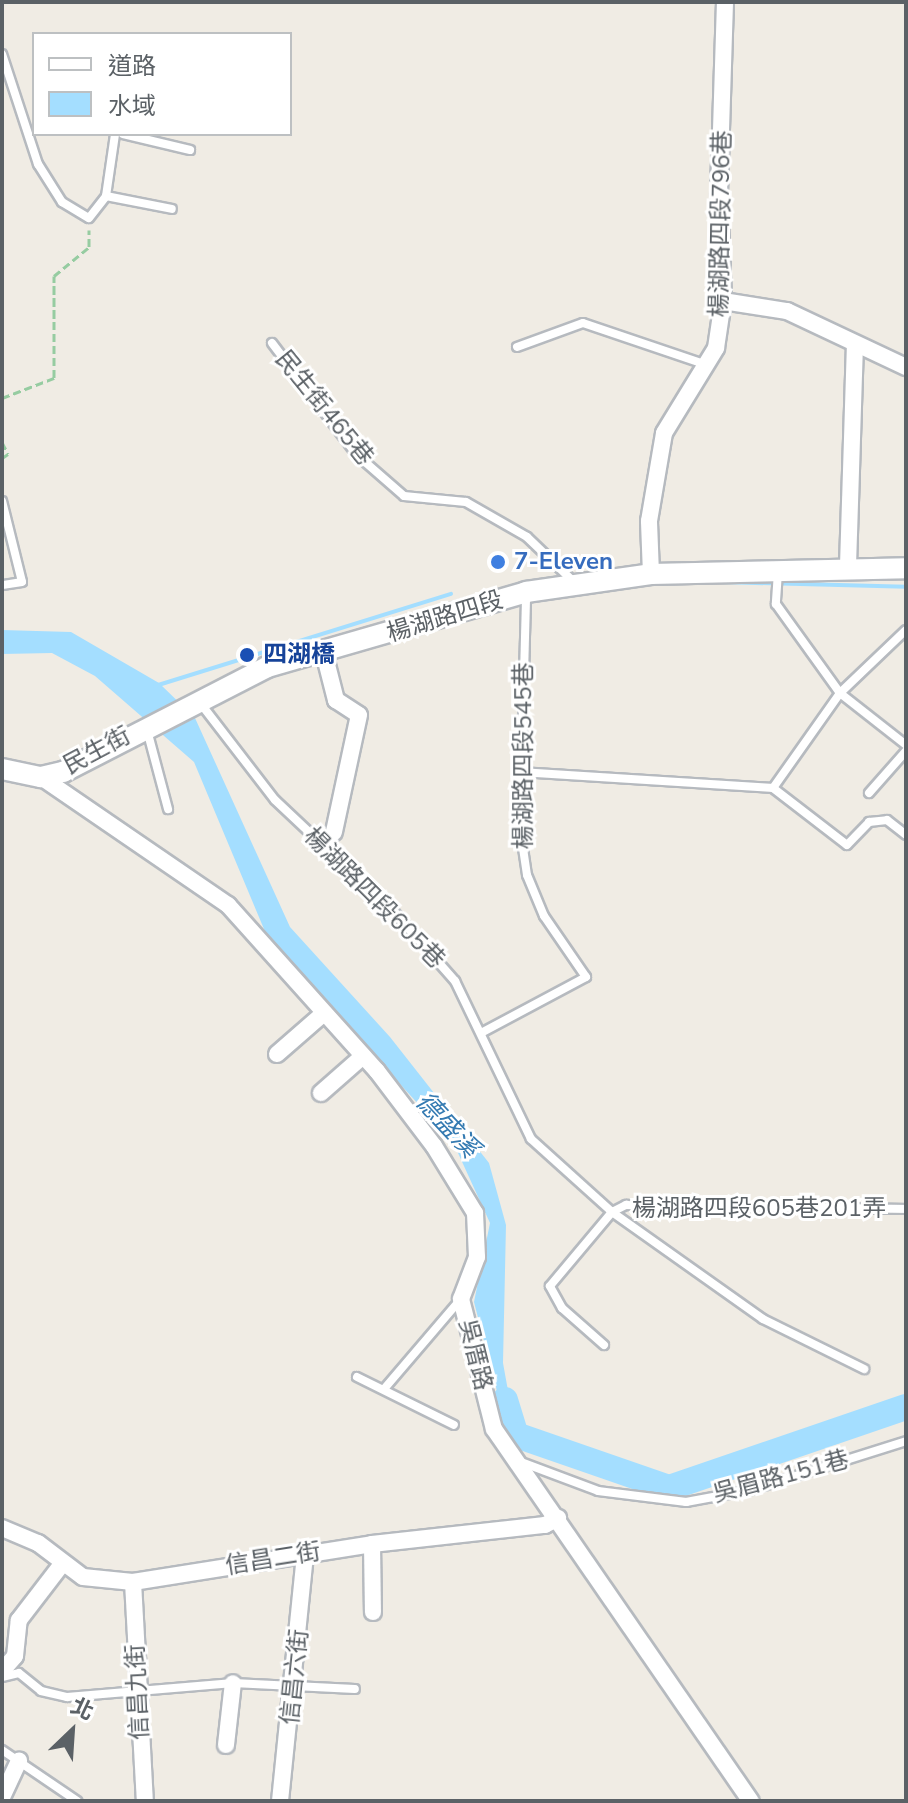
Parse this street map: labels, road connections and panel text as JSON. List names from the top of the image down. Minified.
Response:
{"streets":{"street":["楊湖路四段796巷","楊湖路四段","民生街","吳厝路","信昌二街","信昌六街","信昌九街"],"lane":["民生街465巷","楊湖路四段545巷","楊湖路四段605巷","楊湖路四段605巷201弄","吳眉路151巷"]},"crossings":[["楊湖路四段796巷","楊湖路四段"],["民生街465巷","楊湖路四段"],["楊湖路四段","楊湖路四段545巷"],["楊湖路四段","楊湖路四段605巷"],["民生街","吳厝路"],["楊湖路四段545巷","楊湖路四段605巷"],["楊湖路四段605巷","楊湖路四段605巷201弄"],["吳厝路","吳眉路151巷"],["吳厝路","信昌二街"],["信昌二街","信昌六街"],["信昌二街","信昌九街"]],"water":["德盛溪"],"places":["7-Eleven","四湖橋"],"legend":["道路","水域"],"north":"top right"}
